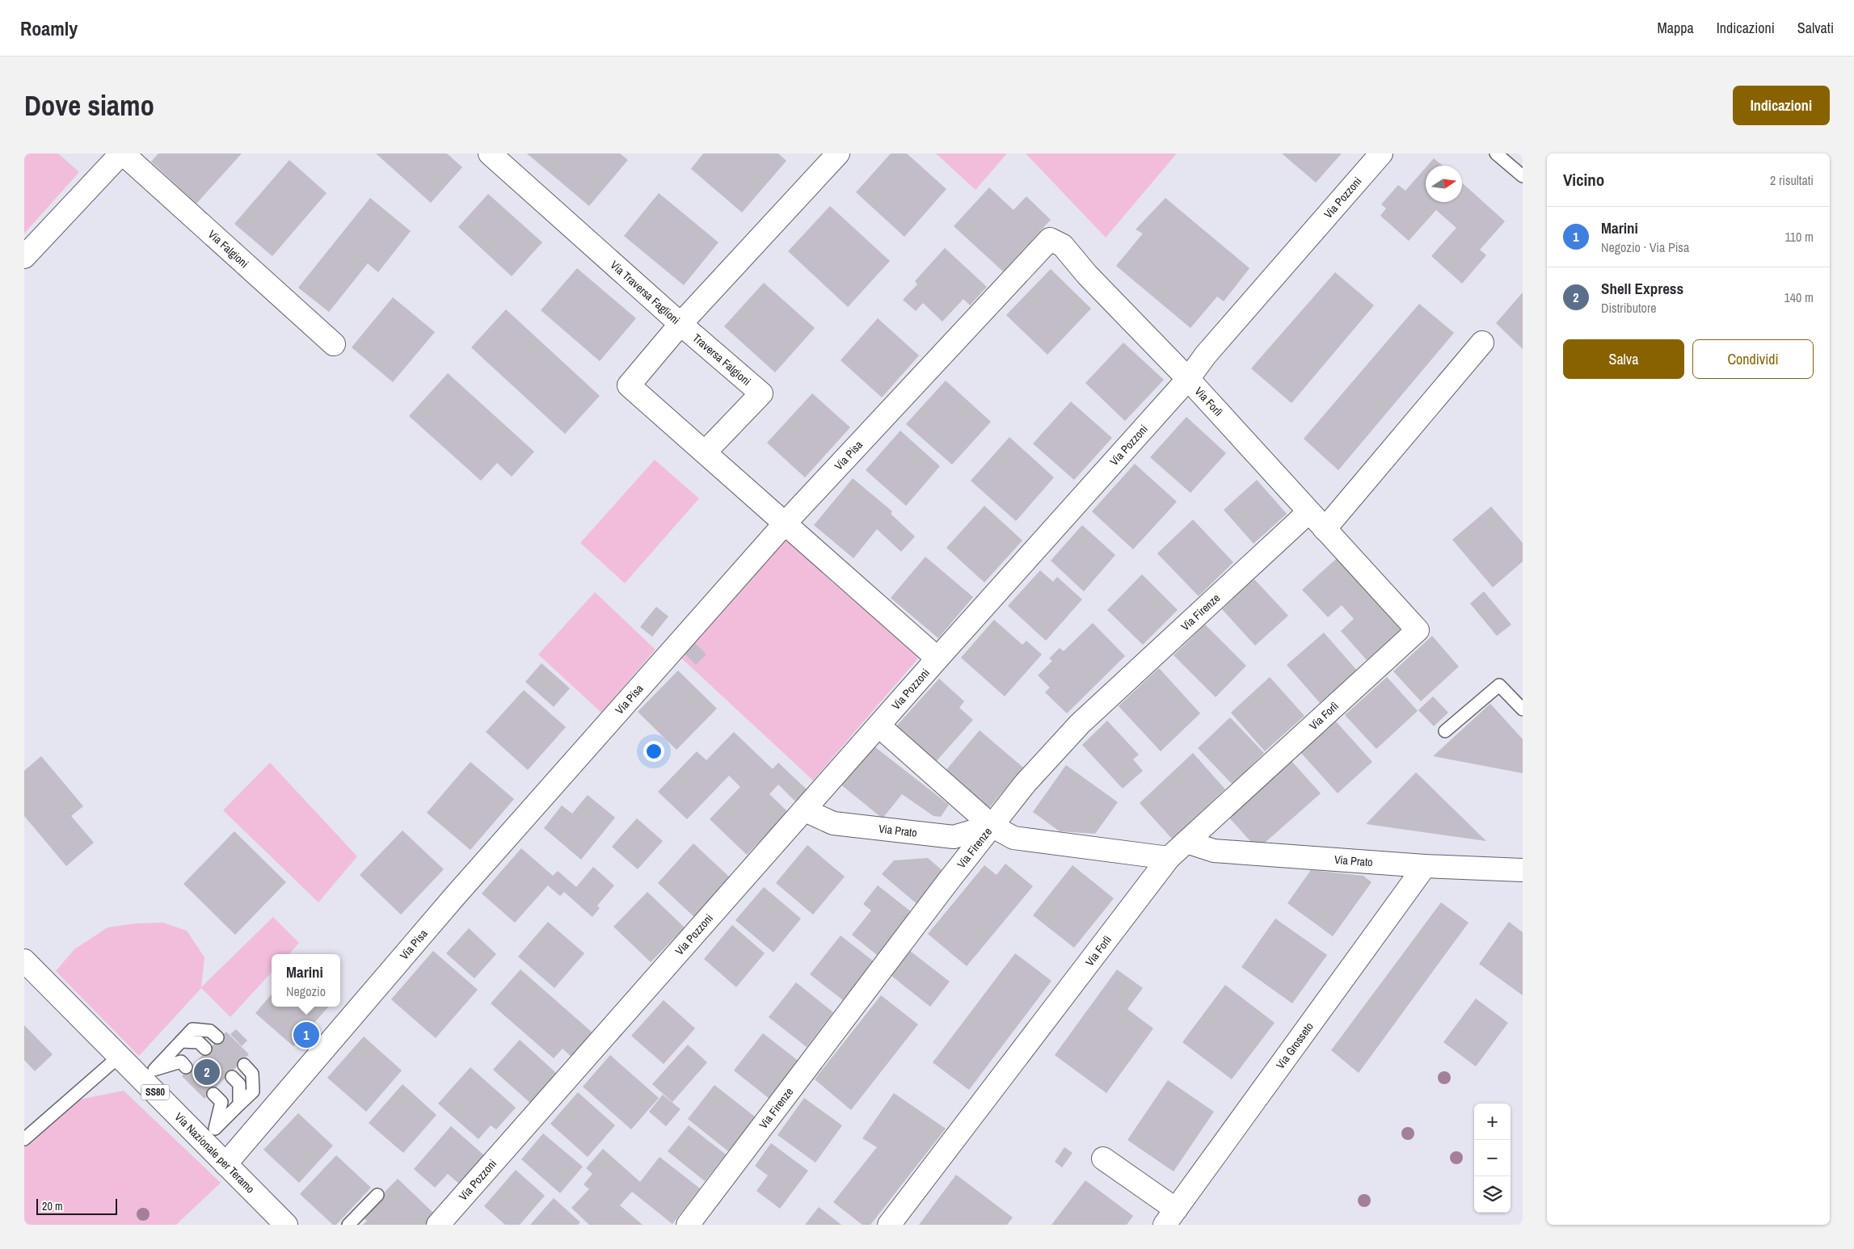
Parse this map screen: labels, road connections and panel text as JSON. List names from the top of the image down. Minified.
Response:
{"streets":{"street":["Via Pozzoni","Via Falgioni","Via Traversa Faglioni","Traversa Falgioni","Via Forlì","Via Pisa","Via Firenze","Via Prato","Via Grosseto","SS80","Via Nazionale per Teramo"]},"crossings":[["Via Pozzoni","Via Forlì"],["Via Pozzoni","Via Prato"],["Via Traversa Faglioni","Traversa Falgioni"],["Via Forlì","Via Pisa"],["Via Forlì","Via Firenze"],["Via Forlì","Via Prato"],["Via Pisa","Via Nazionale per Teramo"],["Via Firenze","Via Prato"],["Via Prato","Via Grosseto"]],"scale_bar":"20 m","north":"right","page":{"header":"Roamly","nav":["Mappa","Indicazioni","Salvati"],"buttons":["Indicazioni",["Salva","Condividi"]],"title":"Dove siamo","heading":["Vicino","2 risultati"],"list":[{"mark":"1","name":"Marini","note":"Negozio · Via Pisa","value":"110 m"},{"mark":"2","name":"Shell Express","note":"Distributore","value":"140 m"}],"popup":["Marini","Negozio"],"pins":["1","2"],"map_buttons":["+","−"],"scale":"20 m"}}
